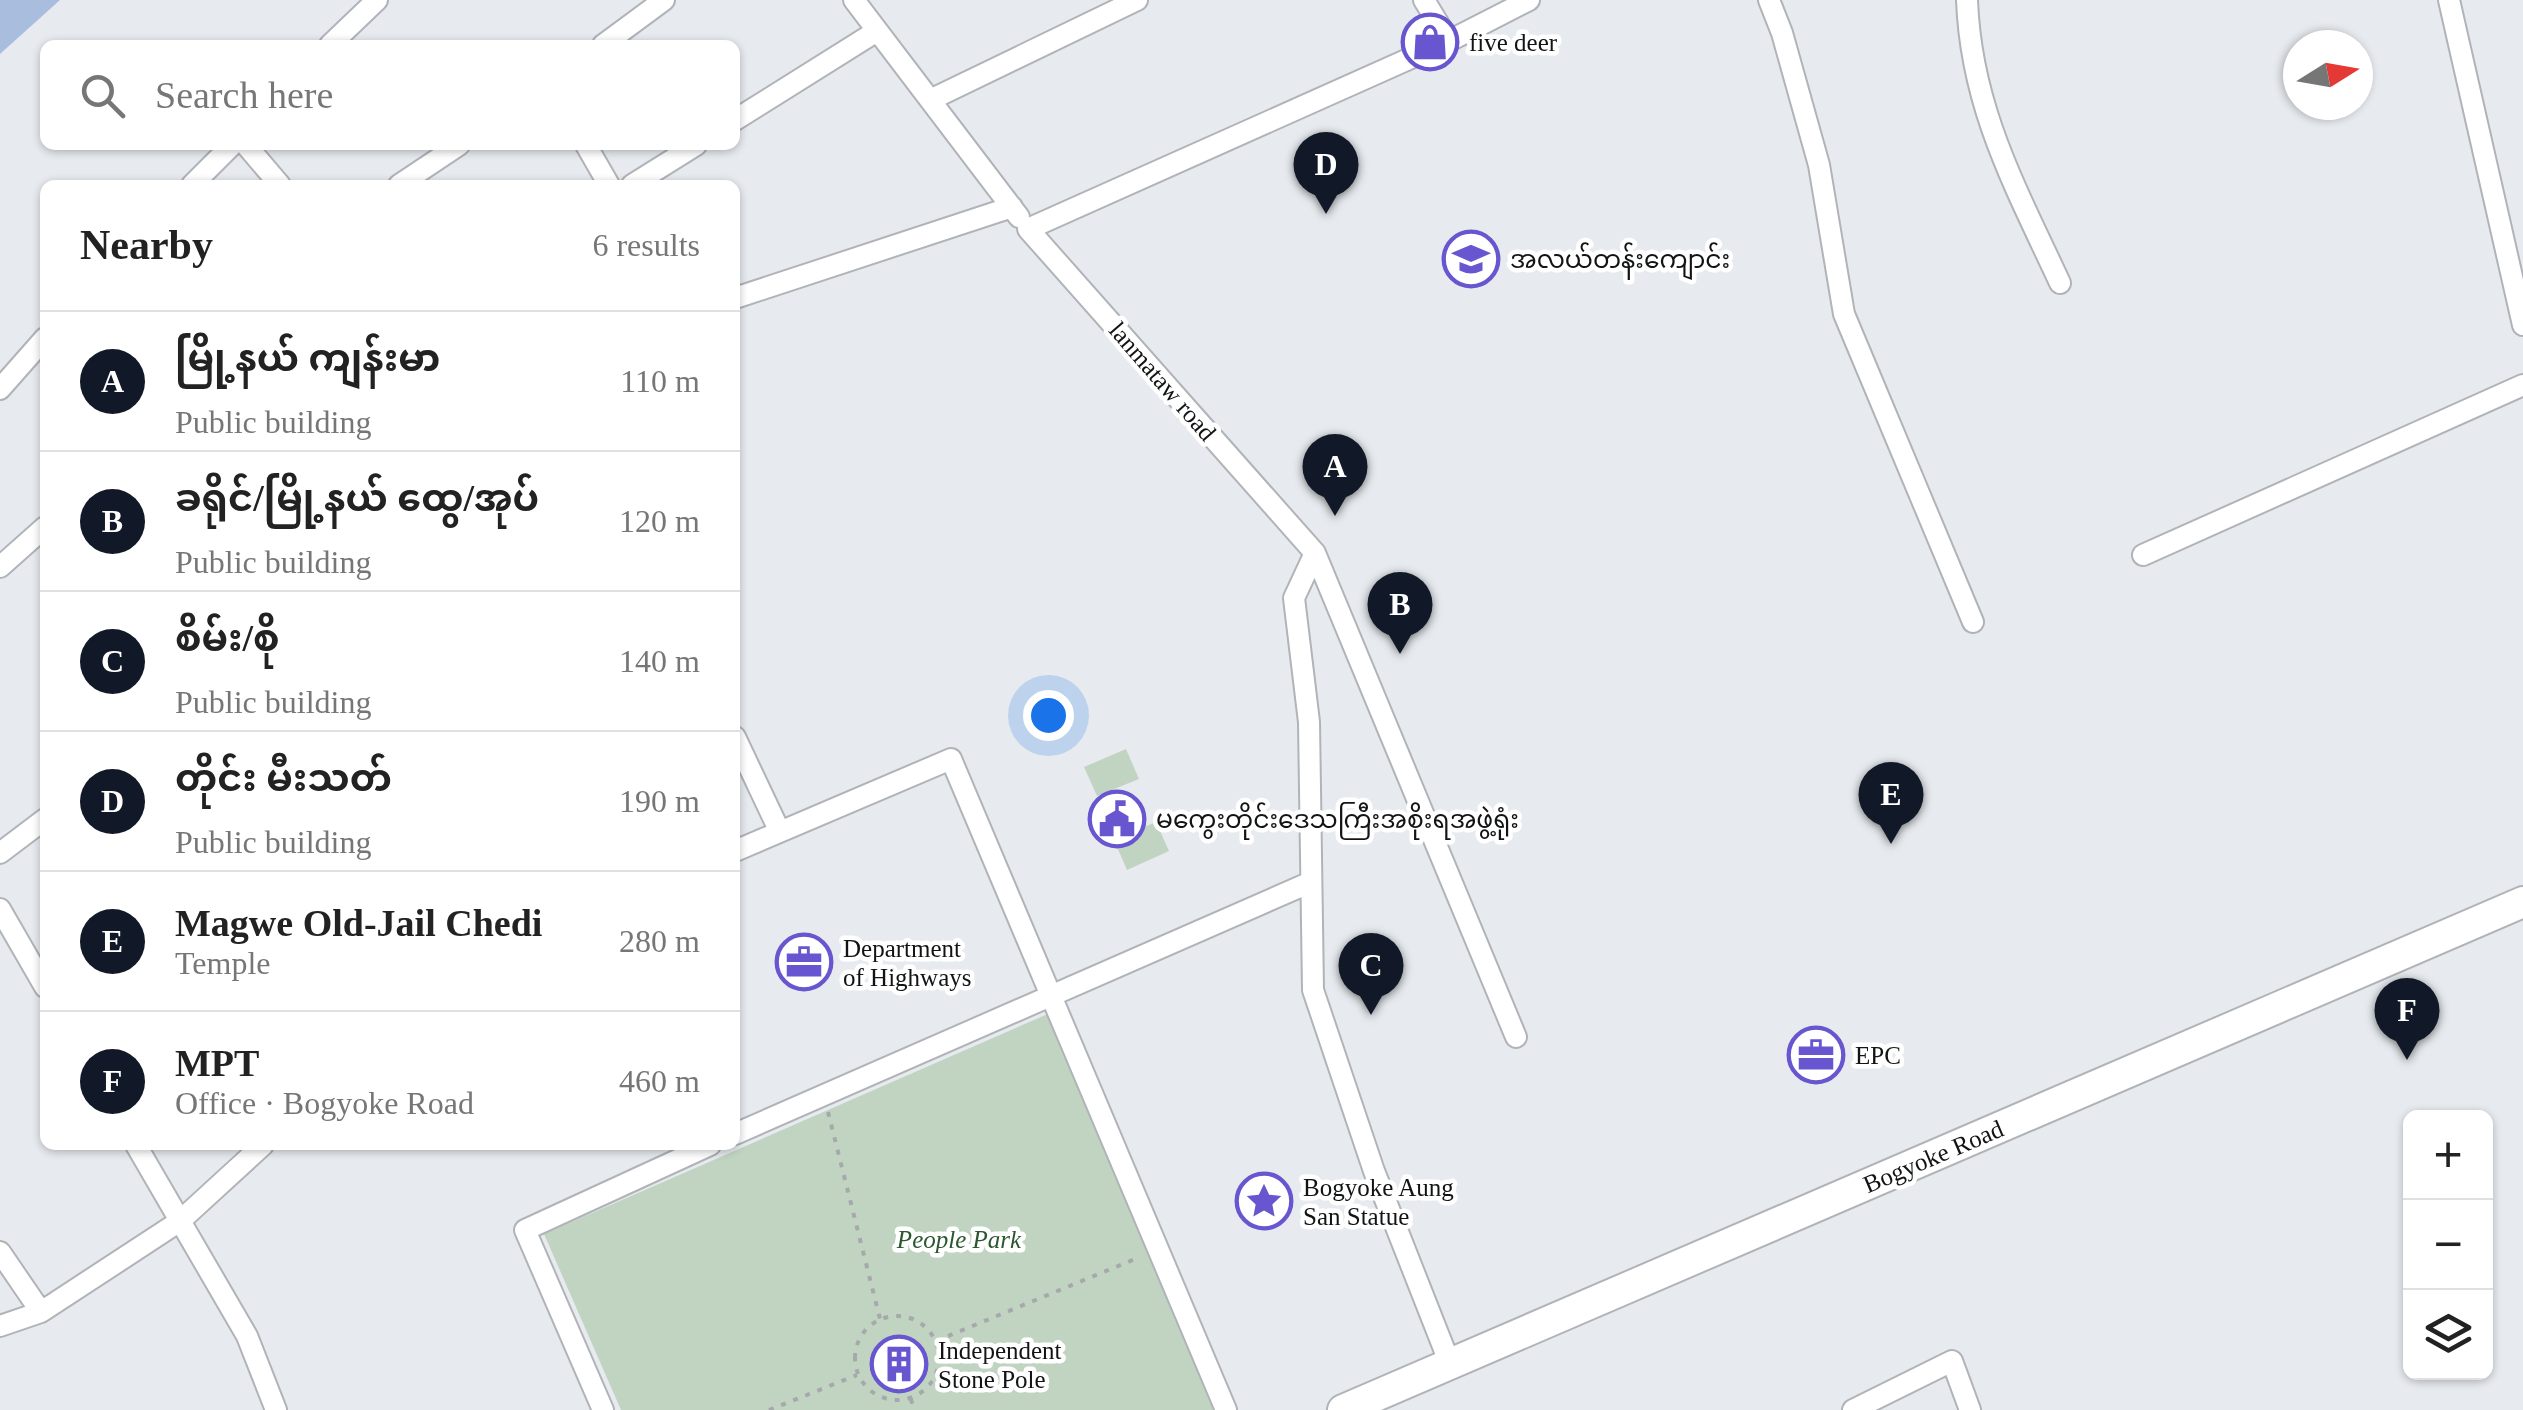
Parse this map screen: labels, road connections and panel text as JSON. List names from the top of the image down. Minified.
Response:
{"streets":{"highway":["Bogyoke Road"],"street":["lanmataw road"]},"parks":["People Park"],"places":{"shop":["five deer"],"school or university":["အလယ်တန်းကျောင်း"],"public building":["မကွေးတိုင်းဒေသကြီးအစိုးရအဖွဲ့ရုံး"],"office":["Department of Highways","EPC"],"place":["Bogyoke Aung San Statue"],"building":["Independent Stone Pole"]},"north":"right","page":{"search":"Search here","pins":["D","A","B","E","C","F"],"heading":["Nearby","6 results"],"list":[{"mark":"A","name":"မြို့နယ် ကျန်းမာ","note":"Public building","value":"110 m"},{"mark":"B","name":"ခရိုင်/မြို့နယ် ထွေ/အုပ်","note":"Public building","value":"120 m"},{"mark":"C","name":"စိမ်း/စို","note":"Public building","value":"140 m"},{"mark":"D","name":"တိုင်း မီးသတ်","note":"Public building","value":"190 m"},{"mark":"E","name":"Magwe Old-Jail Chedi","note":"Temple","value":"280 m"},{"mark":"F","name":"MPT","note":"Office · Bogyoke Road","value":"460 m"}],"map_buttons":["+","−"]}}
